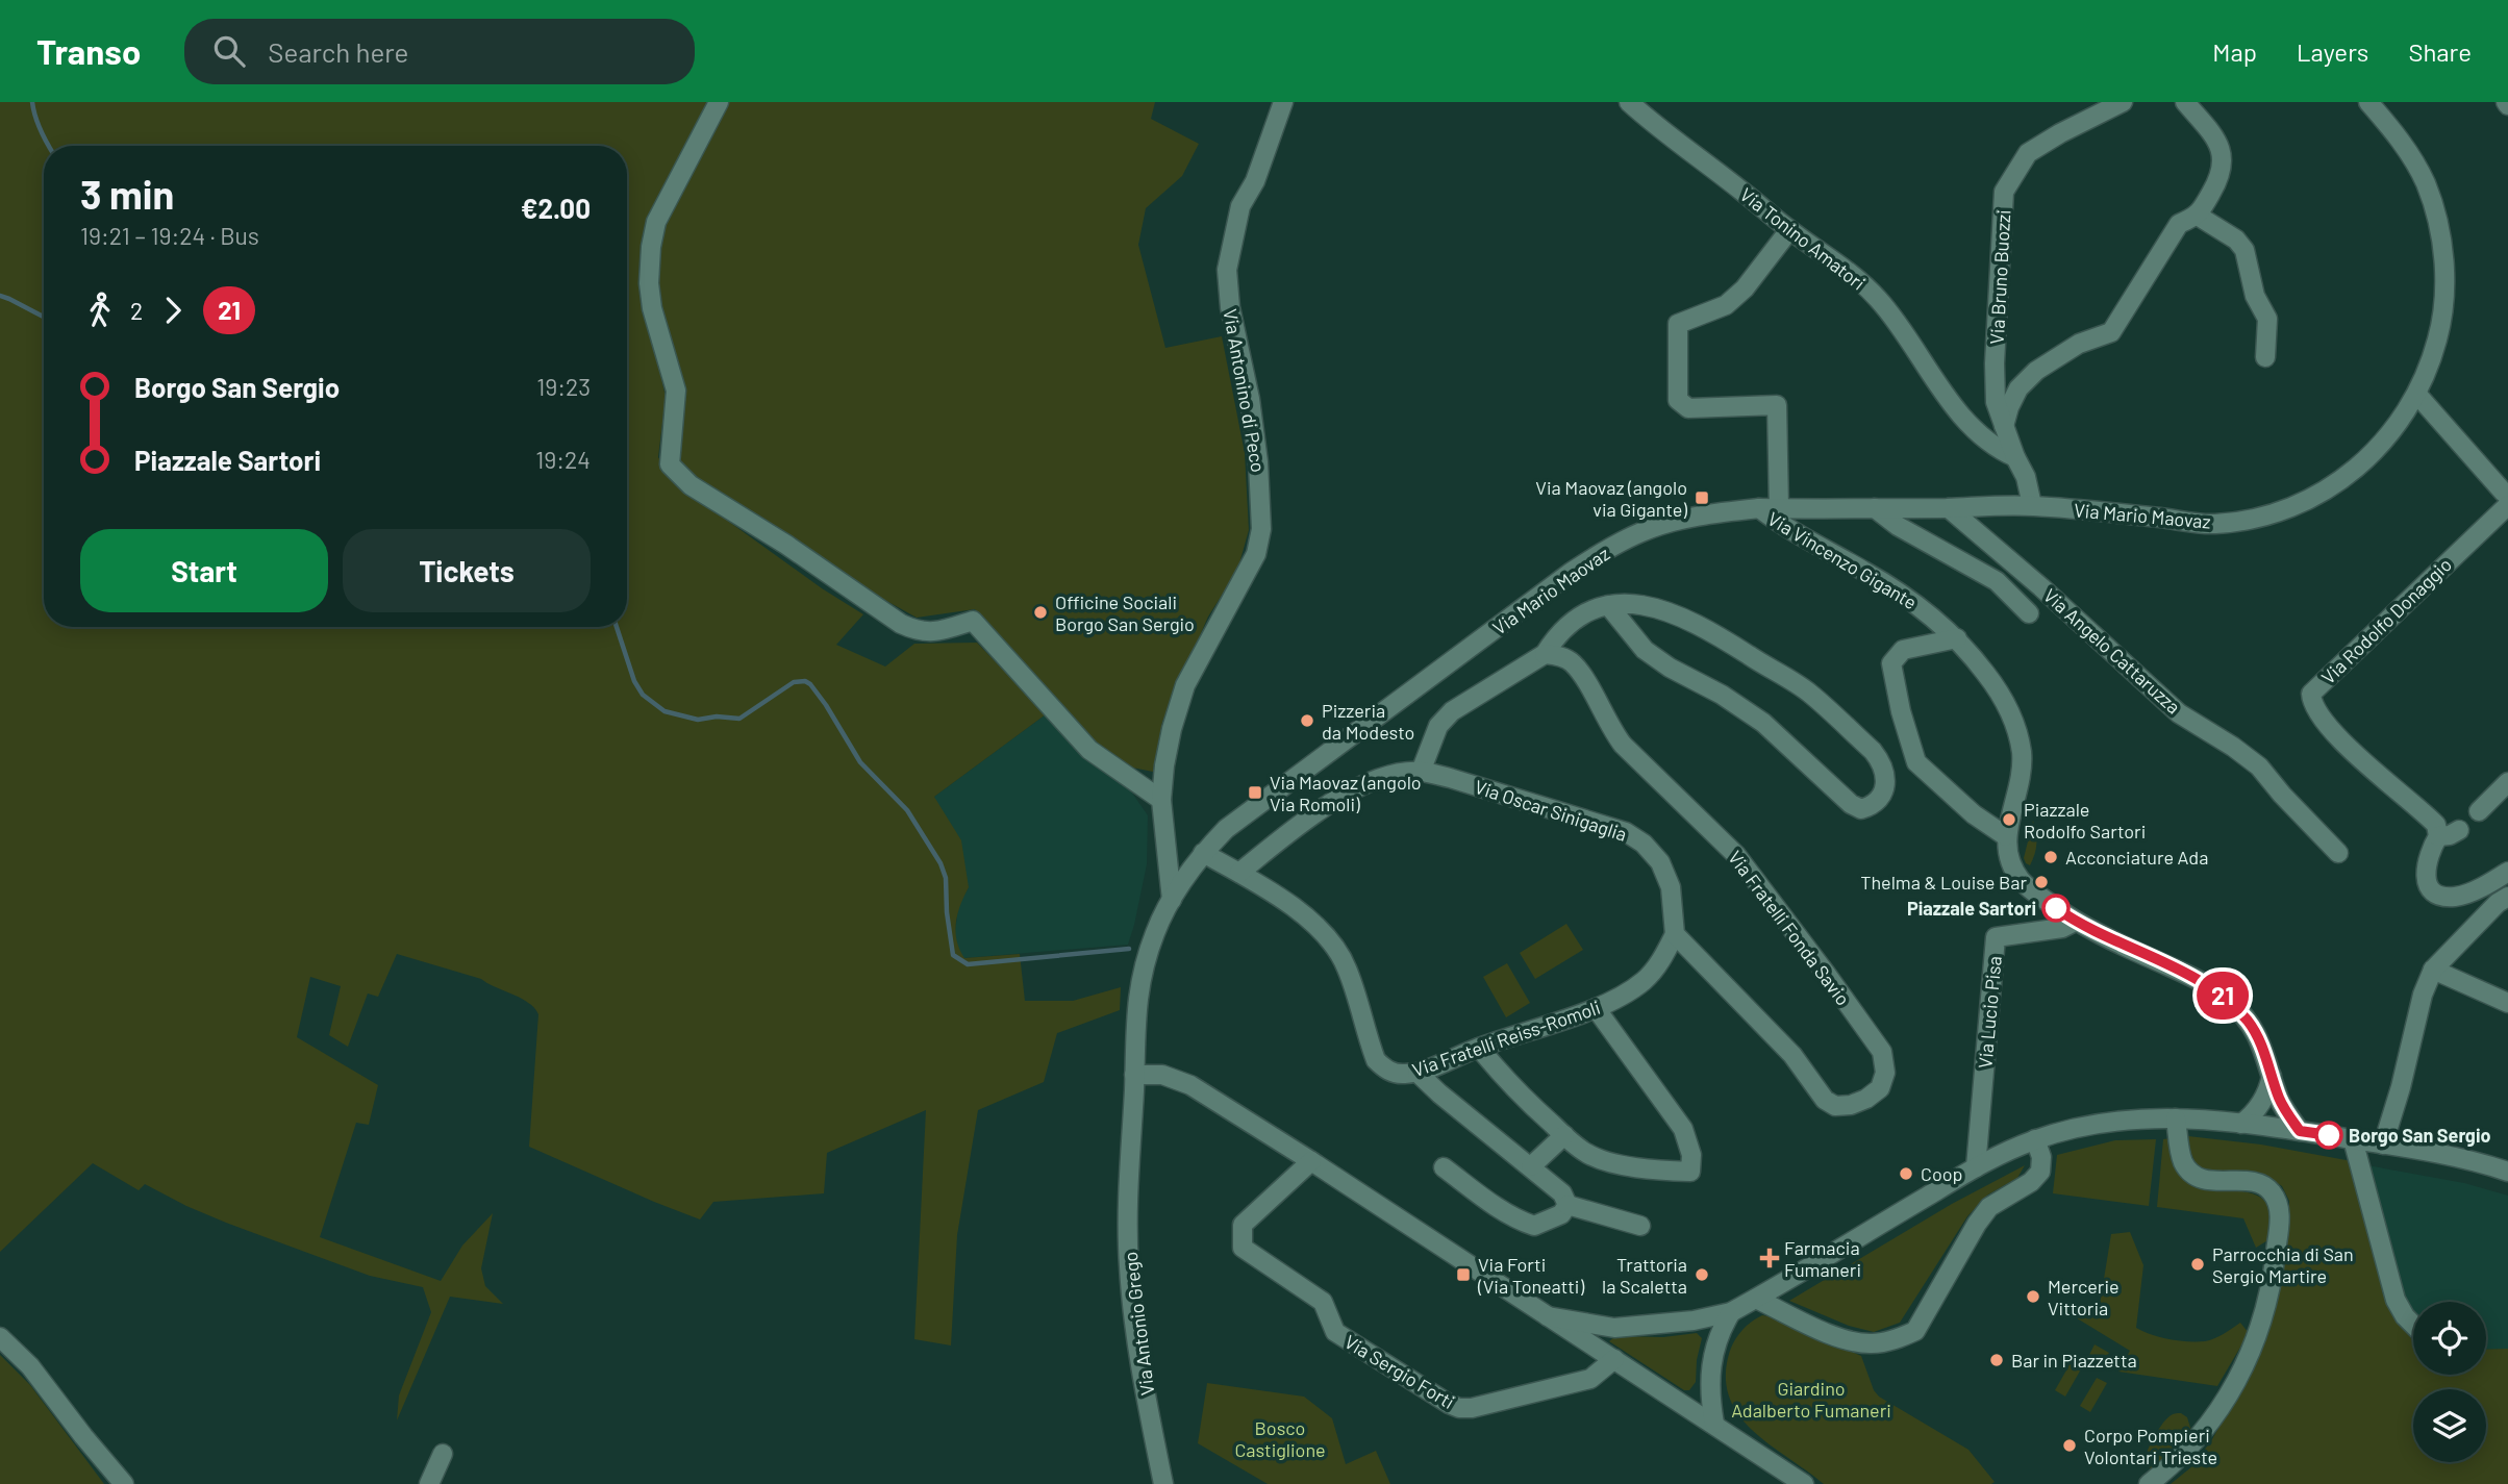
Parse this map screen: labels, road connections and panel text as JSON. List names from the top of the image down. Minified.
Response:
{"streets":{"street":["Via Tonino Amatori","Via Bruno Buozzi","Via Antonino di Peco","Via Mario Maovaz","Via Vincenzo Gigante","Via Rodolfo Donaggio","Via Angelo Cattaruzza","Via Oscar Sinigaglia","Via Fratelli Fonda Savio","Via Lucio Pisa","Via Fratelli Reiss-Romoli","Via Antonio Grego","Via Sergio Forti"]},"crossings":[["Via Tonino Amatori","Via Bruno Buozzi"],["Via Bruno Buozzi","Via Mario Maovaz"],["Via Antonino di Peco","Via Mario Maovaz"],["Via Mario Maovaz","Via Vincenzo Gigante"],["Via Mario Maovaz","Via Angelo Cattaruzza"],["Via Mario Maovaz","Via Fratelli Reiss-Romoli"],["Via Mario Maovaz","Via Antonio Grego"],["Via Oscar Sinigaglia","Via Fratelli Fonda Savio"],["Via Oscar Sinigaglia","Via Fratelli Reiss-Romoli"],["Via Fratelli Fonda Savio","Via Fratelli Reiss-Romoli"]],"parks":["Giardino Adalberto Fumaneri","Bosco Castiglione"],"places":{"transit":["Via Maovaz (angolo via Gigante)","Via Maovaz (angolo Via Romoli)","Via Forti (Via Toneatti)"],"other":["Officine Sociali Borgo San Sergio","Pizzeria da Modesto","Piazzale Rodolfo Sartori","Acconciature Ada","Thelma & Louise Bar","Piazzale Sartori","Borgo San Sergio","Coop","Parrocchia di San Sergio Martire","Trattoria la Scaletta","Mercerie Vittoria","Bar in Piazzetta","Corpo Pompieri Volontari Trieste"],"health":["Farmacia Fumaneri"]},"lines":["bus line 21"],"page":{"header":"Transo","search":"Search here","nav":["Map","Layers","Share"],"on_map":"21","heading":["3 min","19:21 – 19:24 · Bus","€2.00"],"legs":["2","21"],"list":[{"name":"Borgo San Sergio","value":"19:23"},{"name":"Piazzale Sartori","value":"19:24"}],"buttons":["Start","Tickets"]}}
